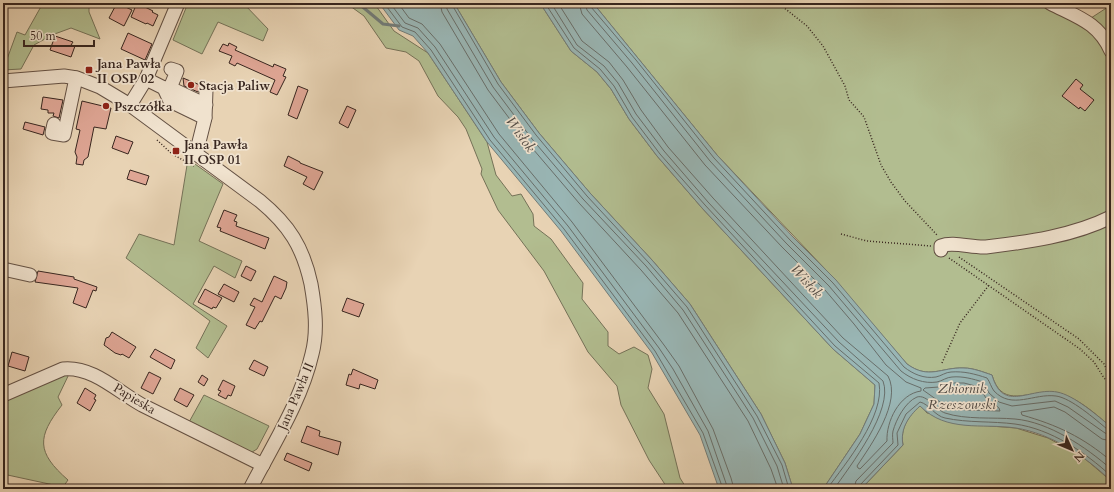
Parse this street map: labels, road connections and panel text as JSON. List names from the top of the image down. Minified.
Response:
{"streets":{"street":["Jana Pawła II","Papieska"]},"crossings":[["Jana Pawła II","Papieska"]],"water":["Wisłok","Zbiornik Rzeszowski"],"places":{"transit":["Jana Pawła II OSP 02","Jana Pawła II OSP 01"],"other":["Stacja Paliw","Pszczółka"]},"scale_bar":"50 m","north":"bottom right"}
